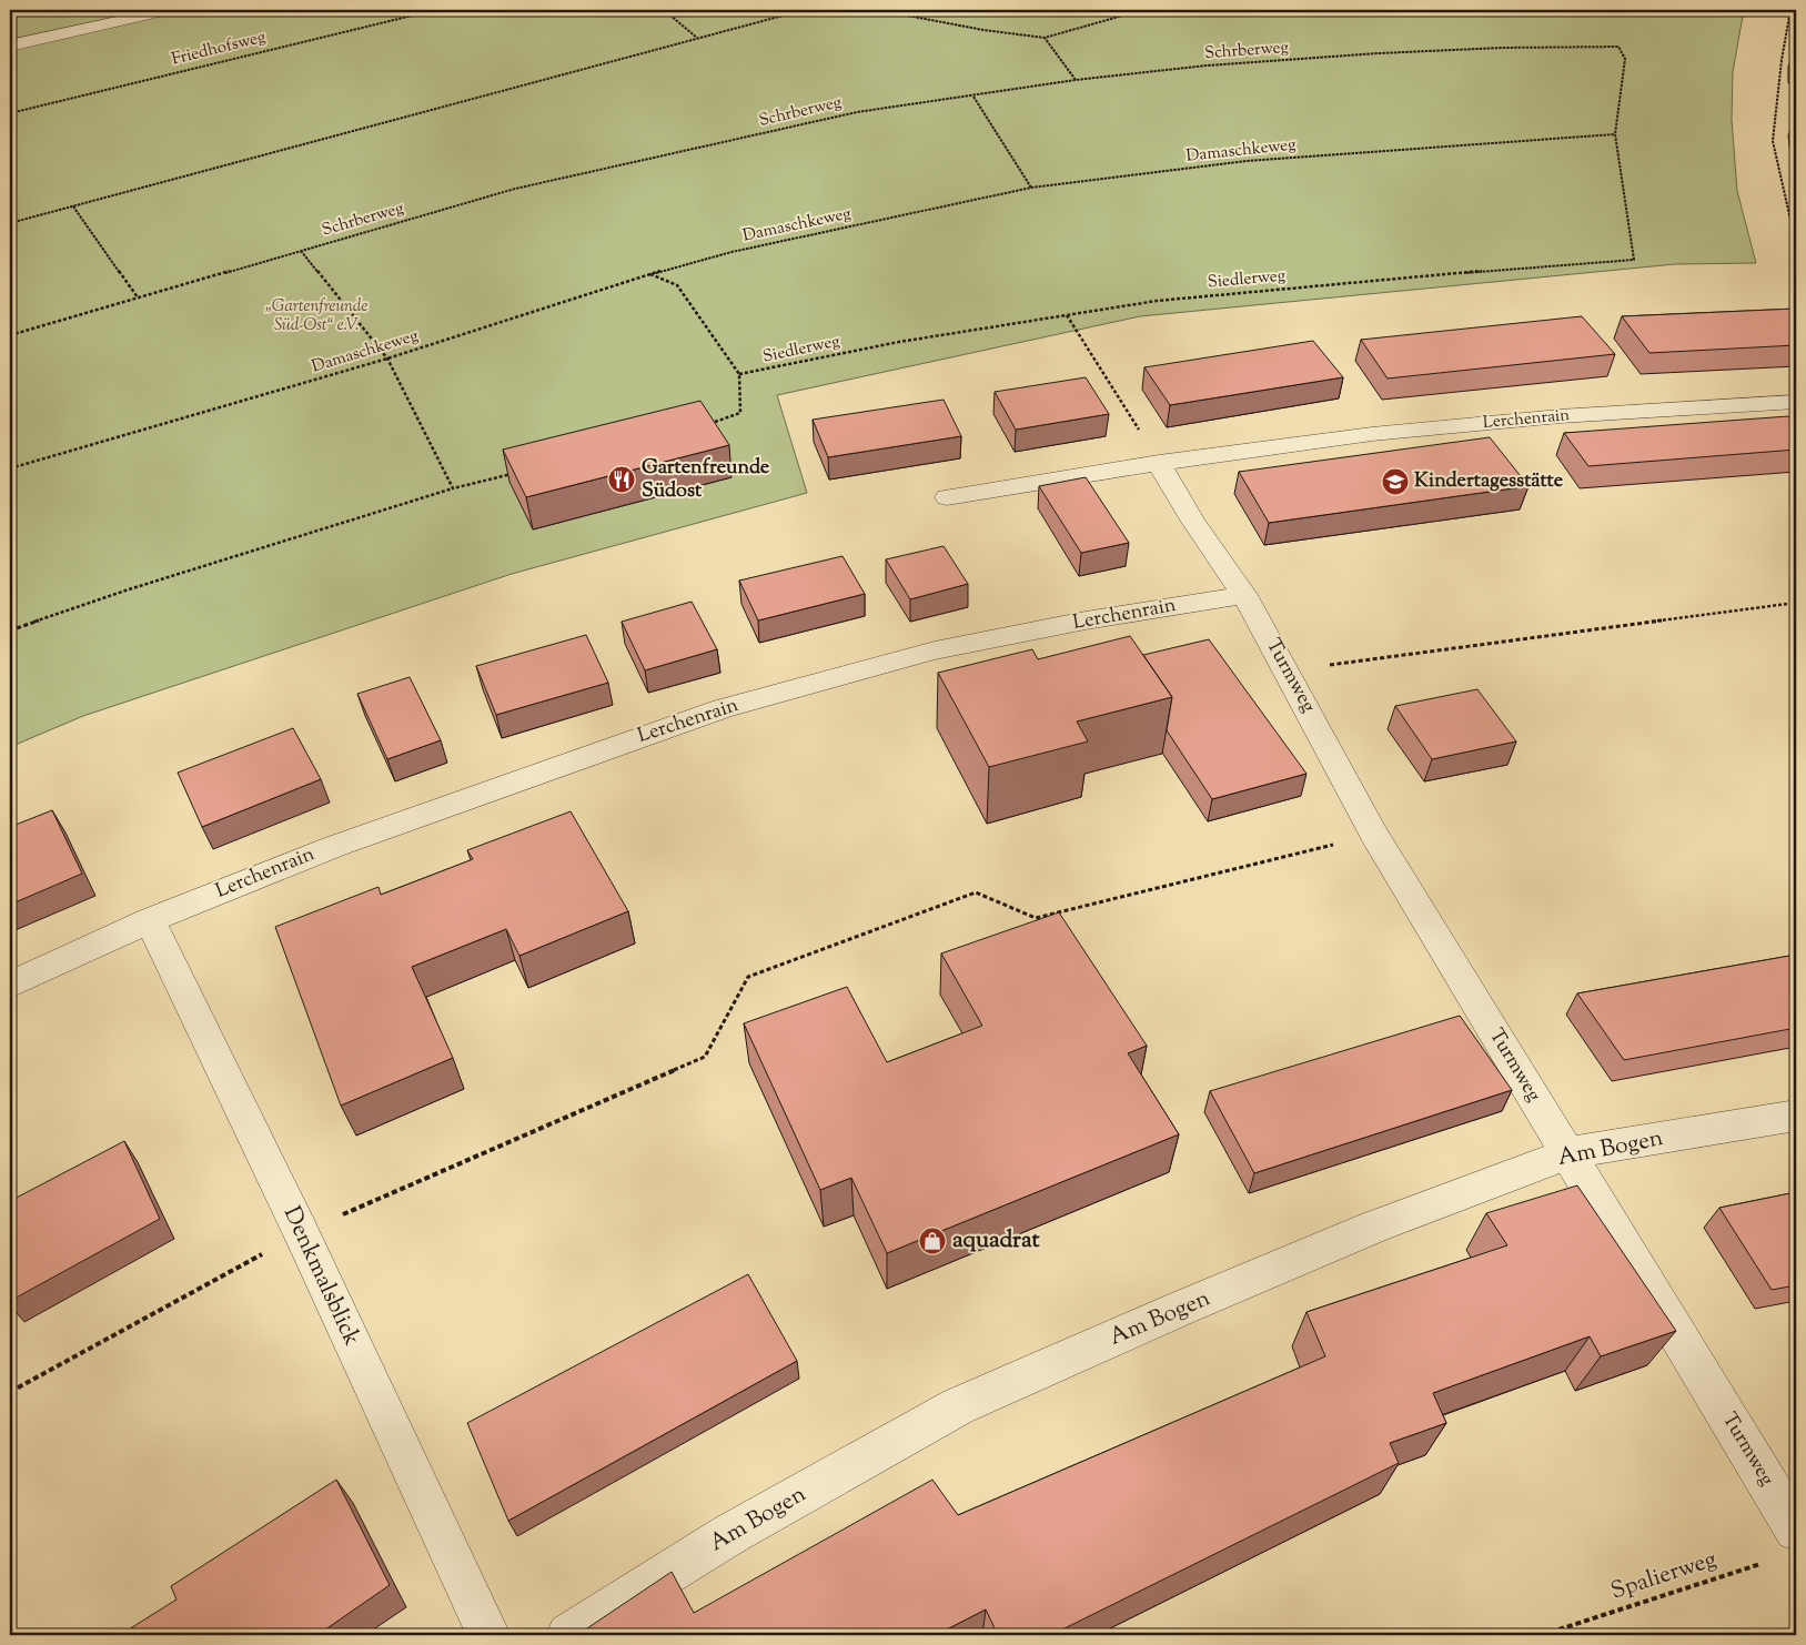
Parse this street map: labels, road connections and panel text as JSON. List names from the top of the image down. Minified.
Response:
{"streets":{"street":["Lerchenrain","Turmweg","Am Bogen","Denkmalsblick"],"path":["Friedhofsweg","Schrberweg","Damaschkeweg","Siedlerweg","Spalierweg"]},"crossings":[["Schrberweg","Damaschkeweg"],["Schrberweg","Siedlerweg"],["Damaschkeweg","Siedlerweg"],["Lerchenrain","Turmweg"],["Lerchenrain","Denkmalsblick"],["Turmweg","Am Bogen"]],"parks":["„Gartenfreunde Süd-Ost“ e.V."],"places":{"restaurant":["Gartenfreunde Südost"],"school or university":["Kindertagesstätte"],"shop":["aquadrat"]}}
